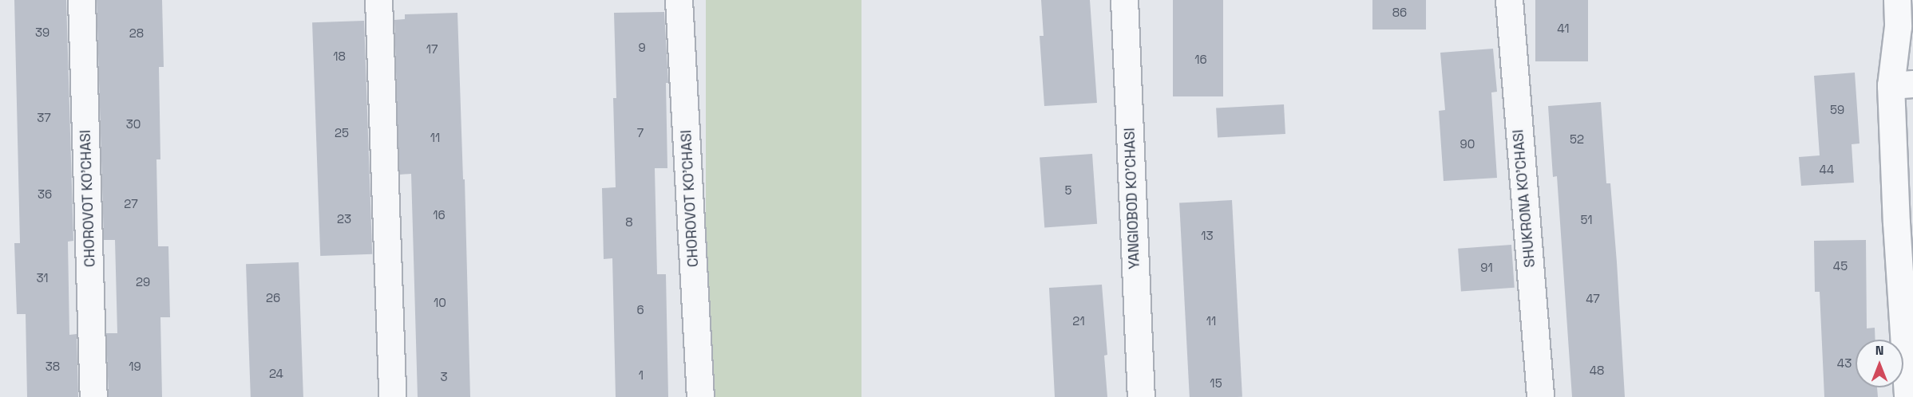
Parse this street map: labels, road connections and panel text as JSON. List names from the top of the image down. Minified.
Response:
{"streets":{"street":["CHOROVOT KO'CHASI","YANGIOBOD KO'CHASI","SHUKRONA KO'CHASI"]},"house_numbers":["86","41","39","28","9","17","18","16","59","37","30","25","7","11","52","90","44","5","36","27","16","23","51","8","13","45","91","31","29","26","47","10","6","21","11","43","38","19","48","24","1","3","15"],"north":"top"}
